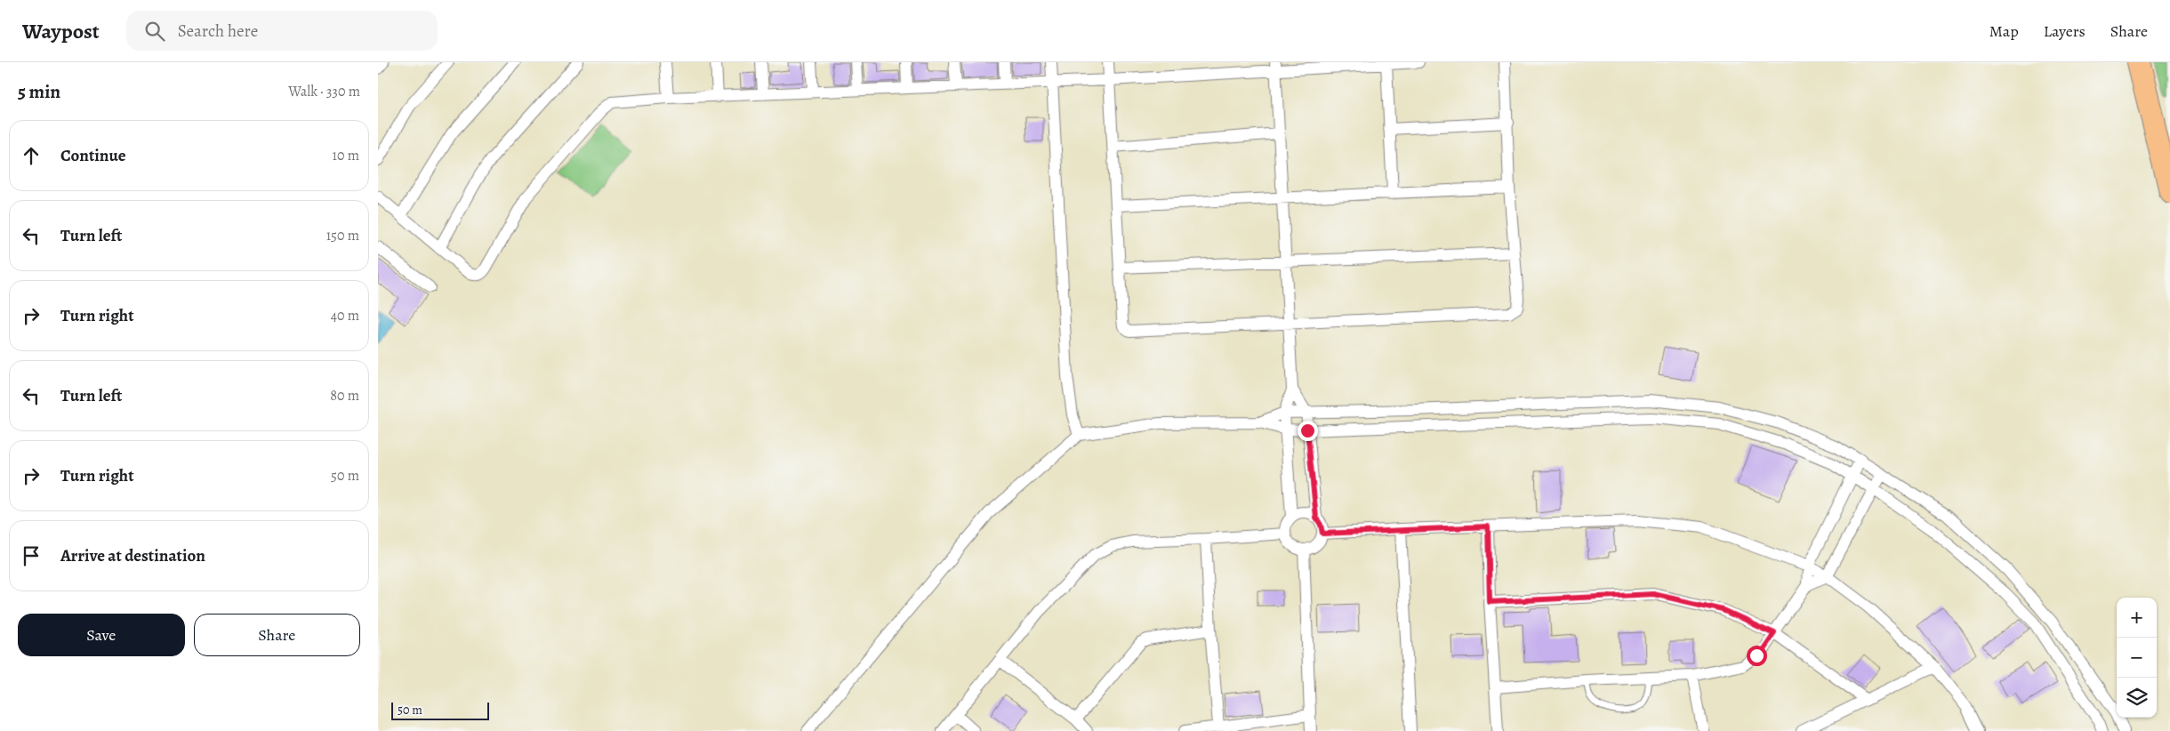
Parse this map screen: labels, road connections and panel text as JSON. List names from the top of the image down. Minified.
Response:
{"scale_bar":"50 m","page":{"header":"Waypost","search":"Search here","nav":["Map","Layers","Share"],"heading":["5 min","Walk · 330 m"],"list":[["Continue","10 m"],["Turn left","150 m"],["Turn right","40 m"],["Turn left","80 m"],["Turn right","50 m"],"Arrive at destination"],"map_buttons":["+","−"],"buttons":["Save","Share"],"scale":"50 m"}}
